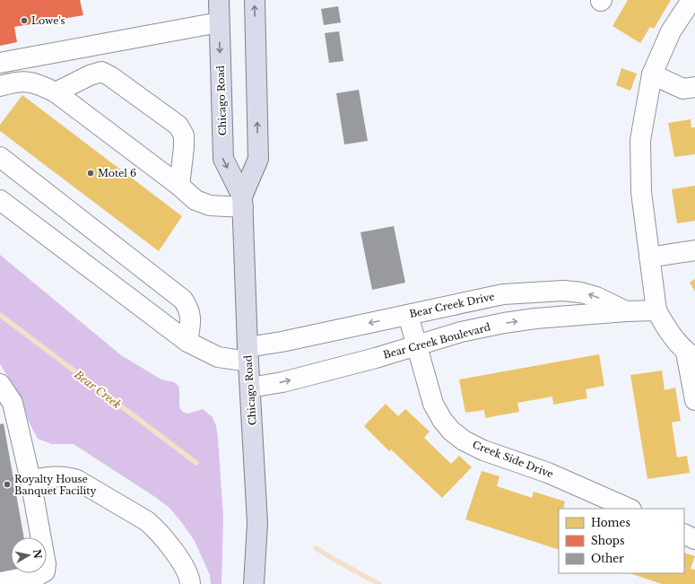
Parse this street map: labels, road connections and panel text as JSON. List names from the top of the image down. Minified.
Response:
{"streets":{"main road":["Chicago Road"],"street":["Bear Creek Drive","Bear Creek Boulevard","Creek Side Drive"]},"crossings":[["Chicago Road","Bear Creek Drive"],["Chicago Road","Bear Creek Boulevard"],["Bear Creek Drive","Bear Creek Boulevard"],["Bear Creek Drive","Creek Side Drive"],["Bear Creek Boulevard","Creek Side Drive"]],"one_way":["Bear Creek Drive","Bear Creek Boulevard"],"water":["Bear Creek"],"places":["Lowe's","Motel 6","Royalty House Banquet Facility"],"legend":["Homes","Shops","Other"],"north":"right"}
